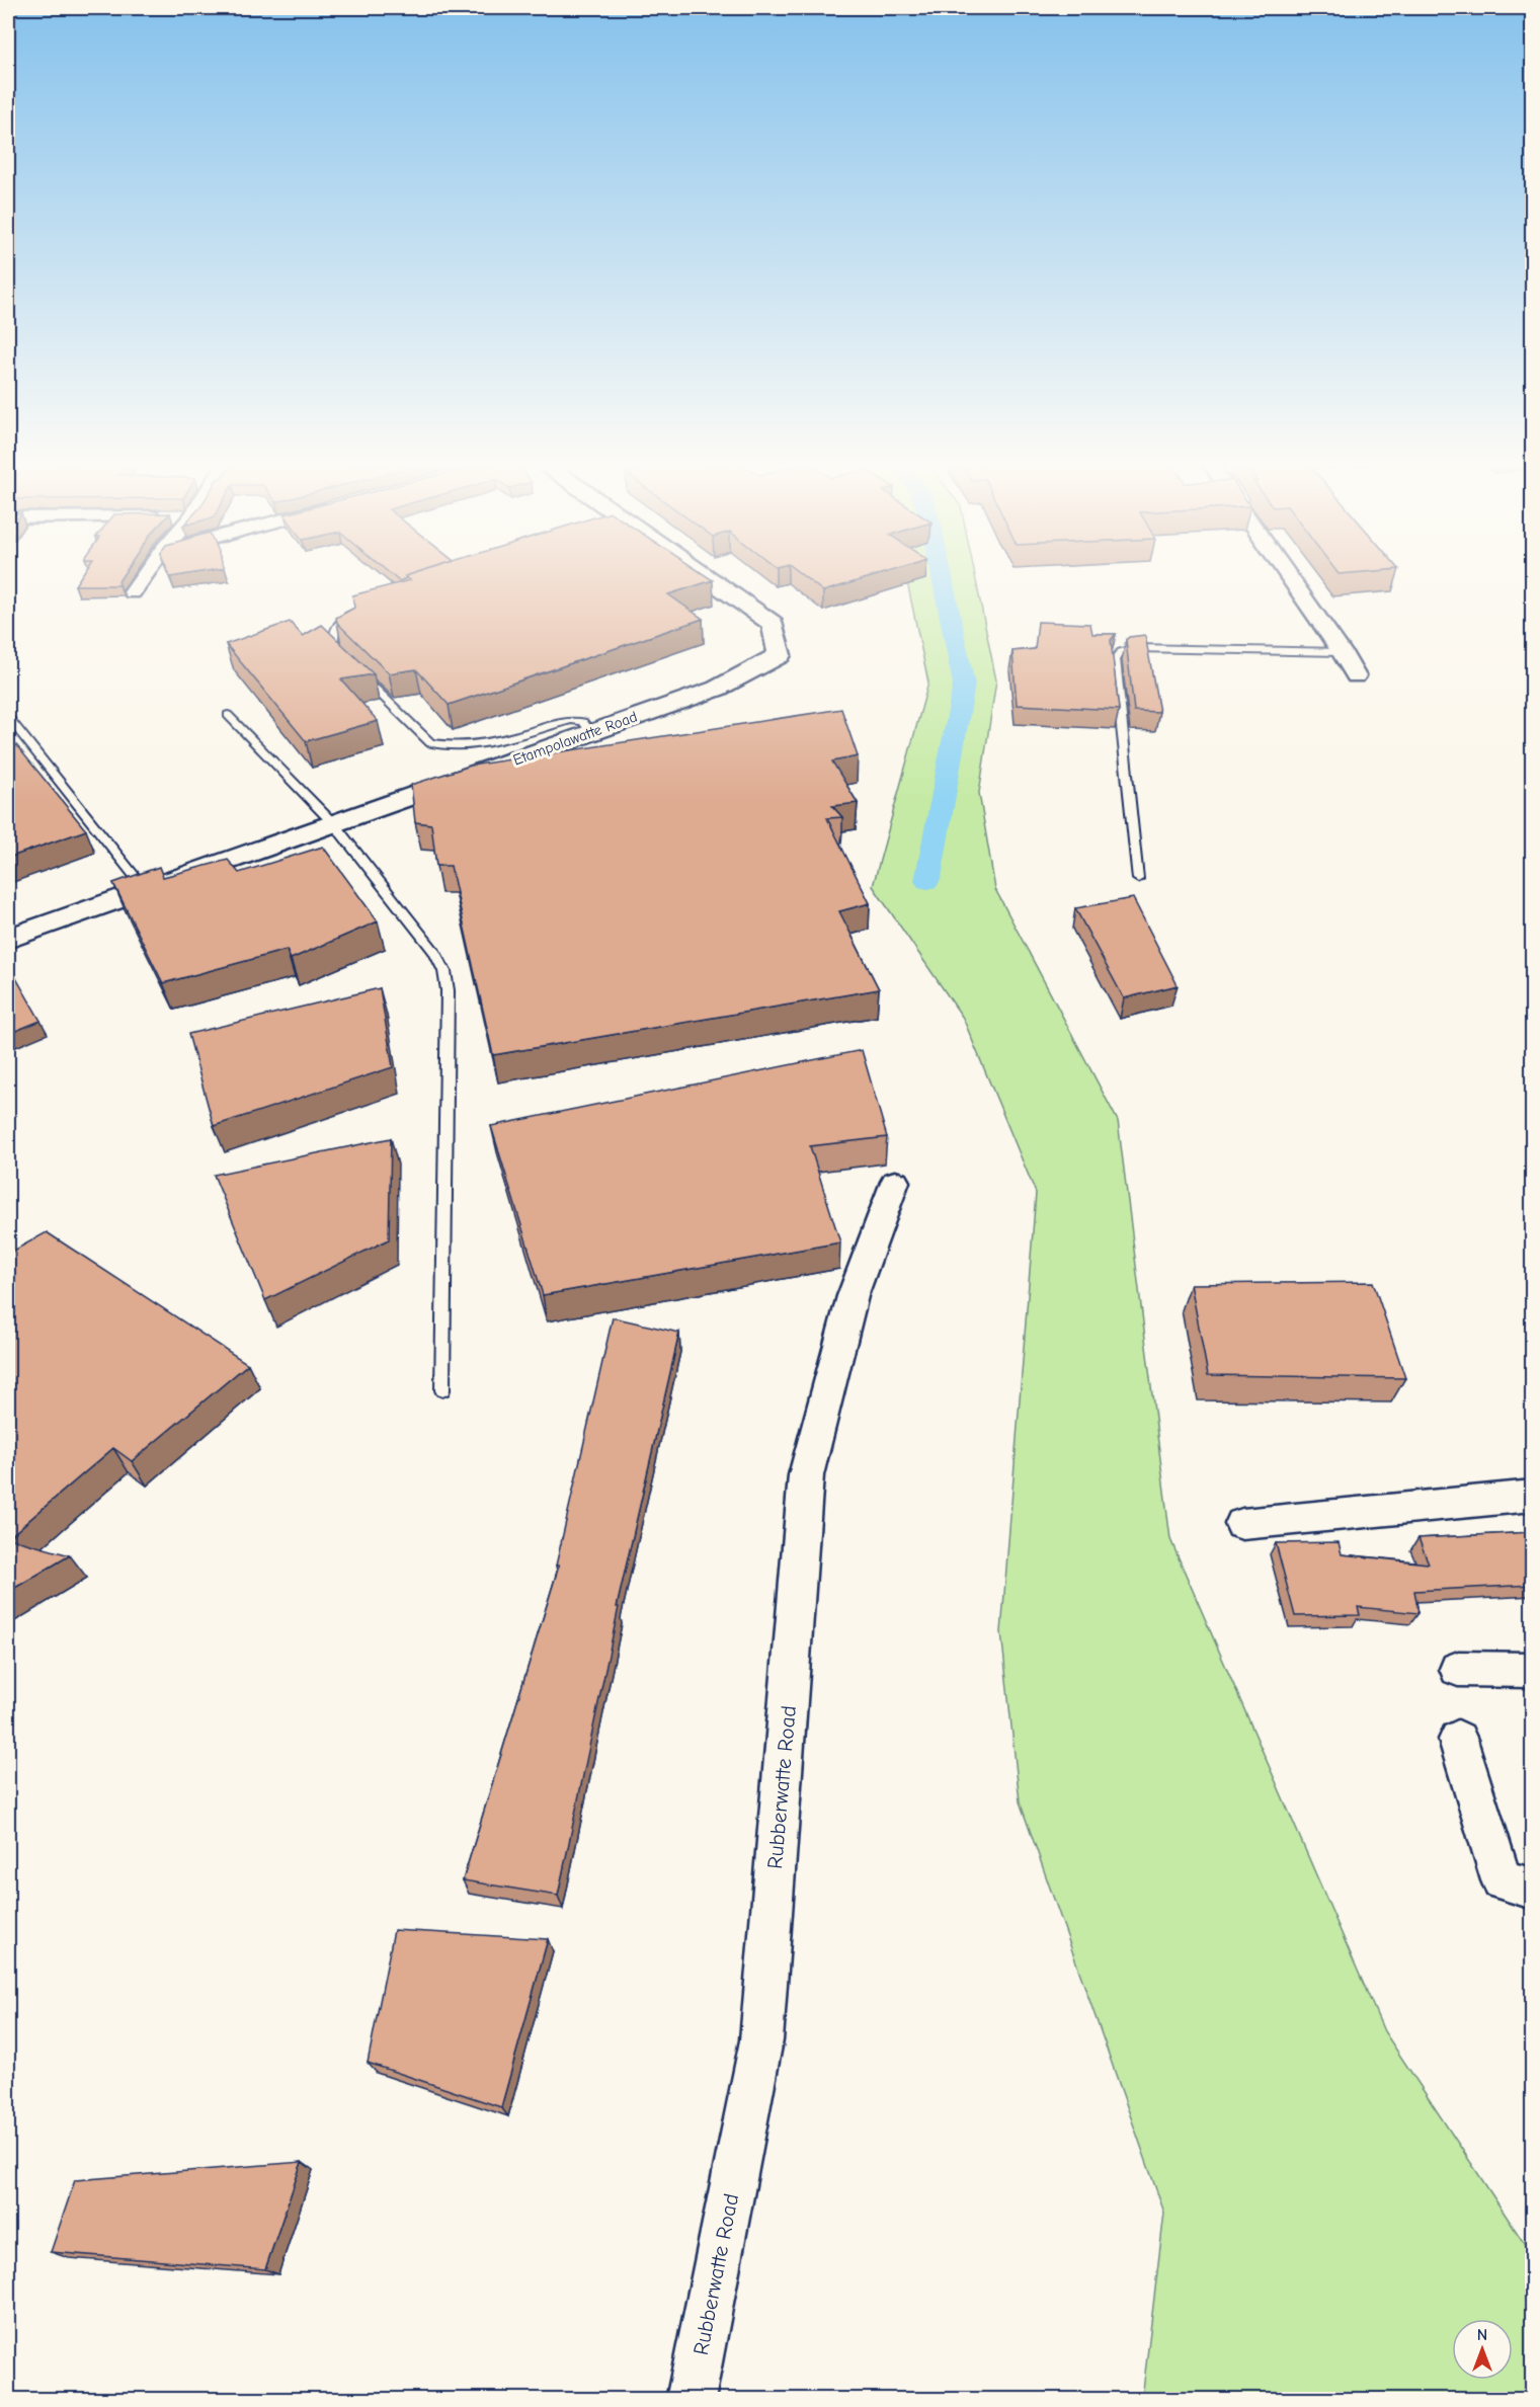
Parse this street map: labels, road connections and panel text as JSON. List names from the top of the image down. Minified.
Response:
{"streets":{"street":["Etampolawatte Road","Rubberwatte Road"]},"north":"top"}
